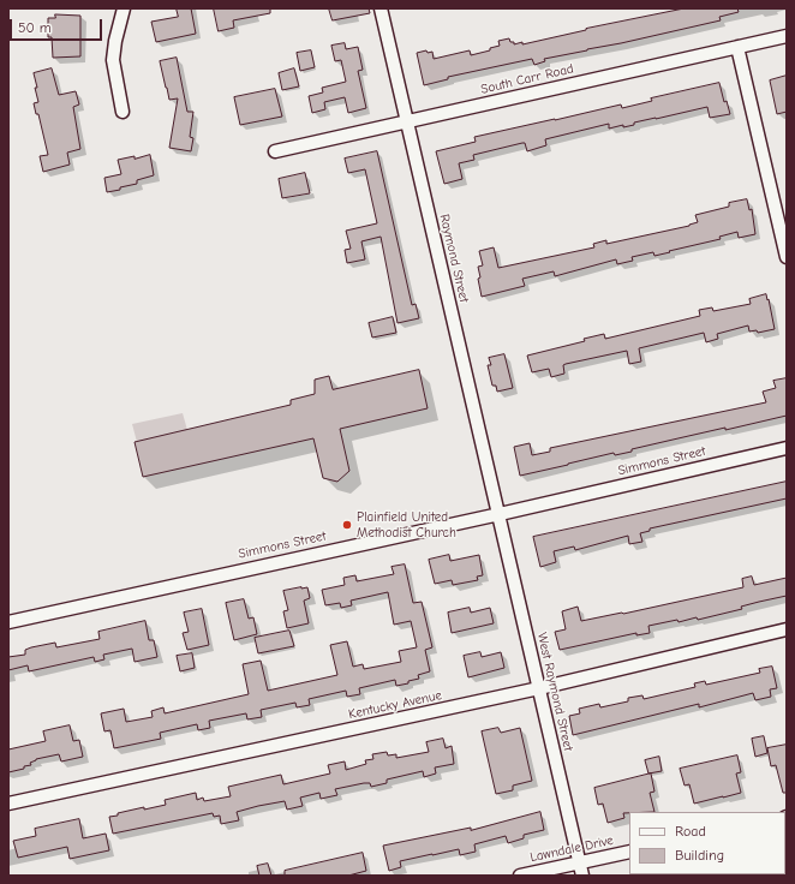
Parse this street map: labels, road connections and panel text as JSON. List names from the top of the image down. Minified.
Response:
{"streets":{"street":["South Carr Road","Raymond Street","Simmons Street","West Raymond Street","Kentucky Avenue","Lawndale Drive"]},"crossings":[["South Carr Road","Raymond Street"],["Raymond Street","Simmons Street"],["Raymond Street","West Raymond Street"],["Simmons Street","West Raymond Street"],["West Raymond Street","Kentucky Avenue"],["West Raymond Street","Lawndale Drive"]],"places":["Plainfield United Methodist Church"],"legend":["Road","Building"],"scale_bar":"50 m"}
